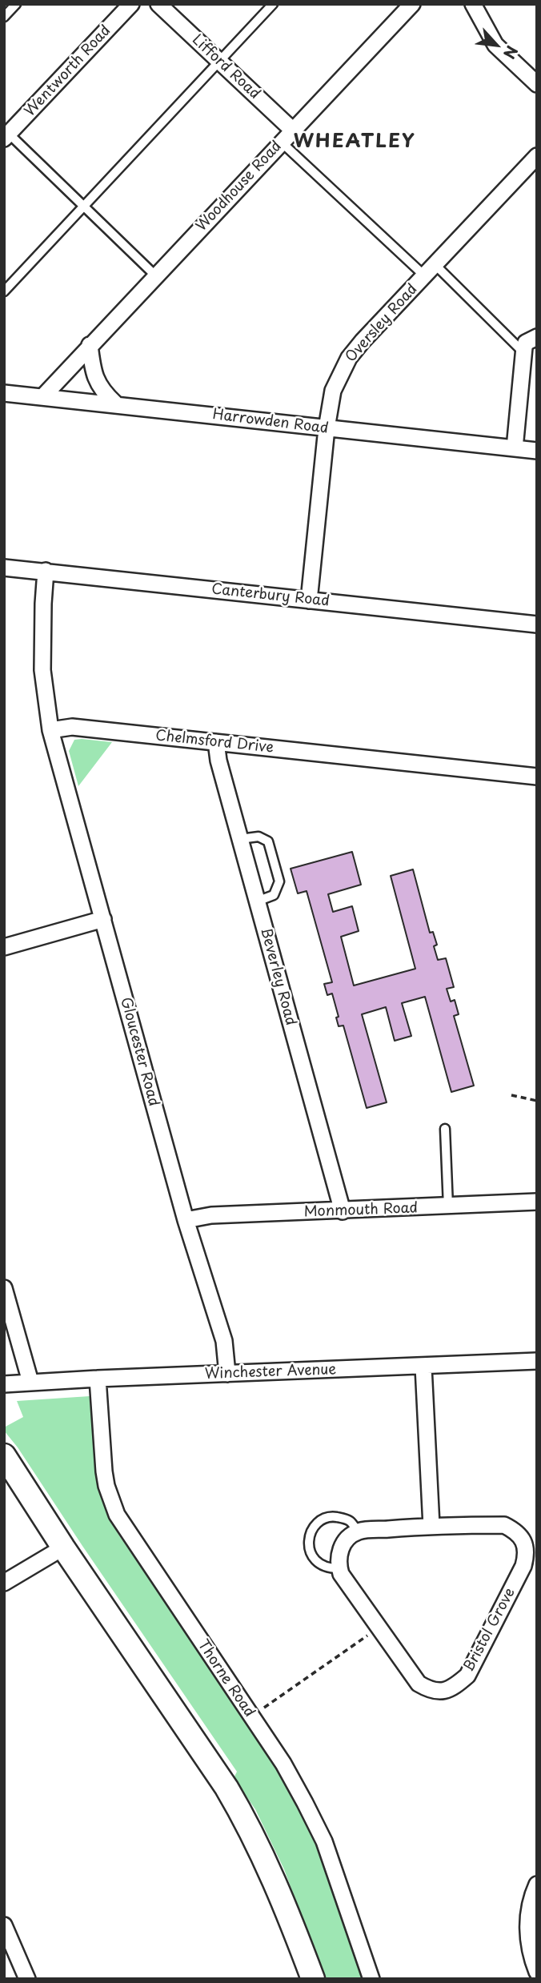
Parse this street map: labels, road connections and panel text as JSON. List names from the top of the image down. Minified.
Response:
{"streets":{"street":["Lifford Road","Wentworth Road","Woodhouse Road","Oversley Road","Harrowden Road","Canterbury Road","Chelmsford Drive","Beverley Road","Gloucester Road","Monmouth Road","Winchester Avenue","Bristol Grove","Thorne Road"]},"crossings":[["Lifford Road","Woodhouse Road"],["Woodhouse Road","Harrowden Road"],["Oversley Road","Harrowden Road"],["Oversley Road","Canterbury Road"],["Chelmsford Drive","Beverley Road"],["Chelmsford Drive","Gloucester Road"],["Beverley Road","Monmouth Road"],["Gloucester Road","Monmouth Road"],["Gloucester Road","Winchester Avenue"],["Winchester Avenue","Thorne Road"]],"districts":["WHEATLEY"],"north":"bottom right"}
